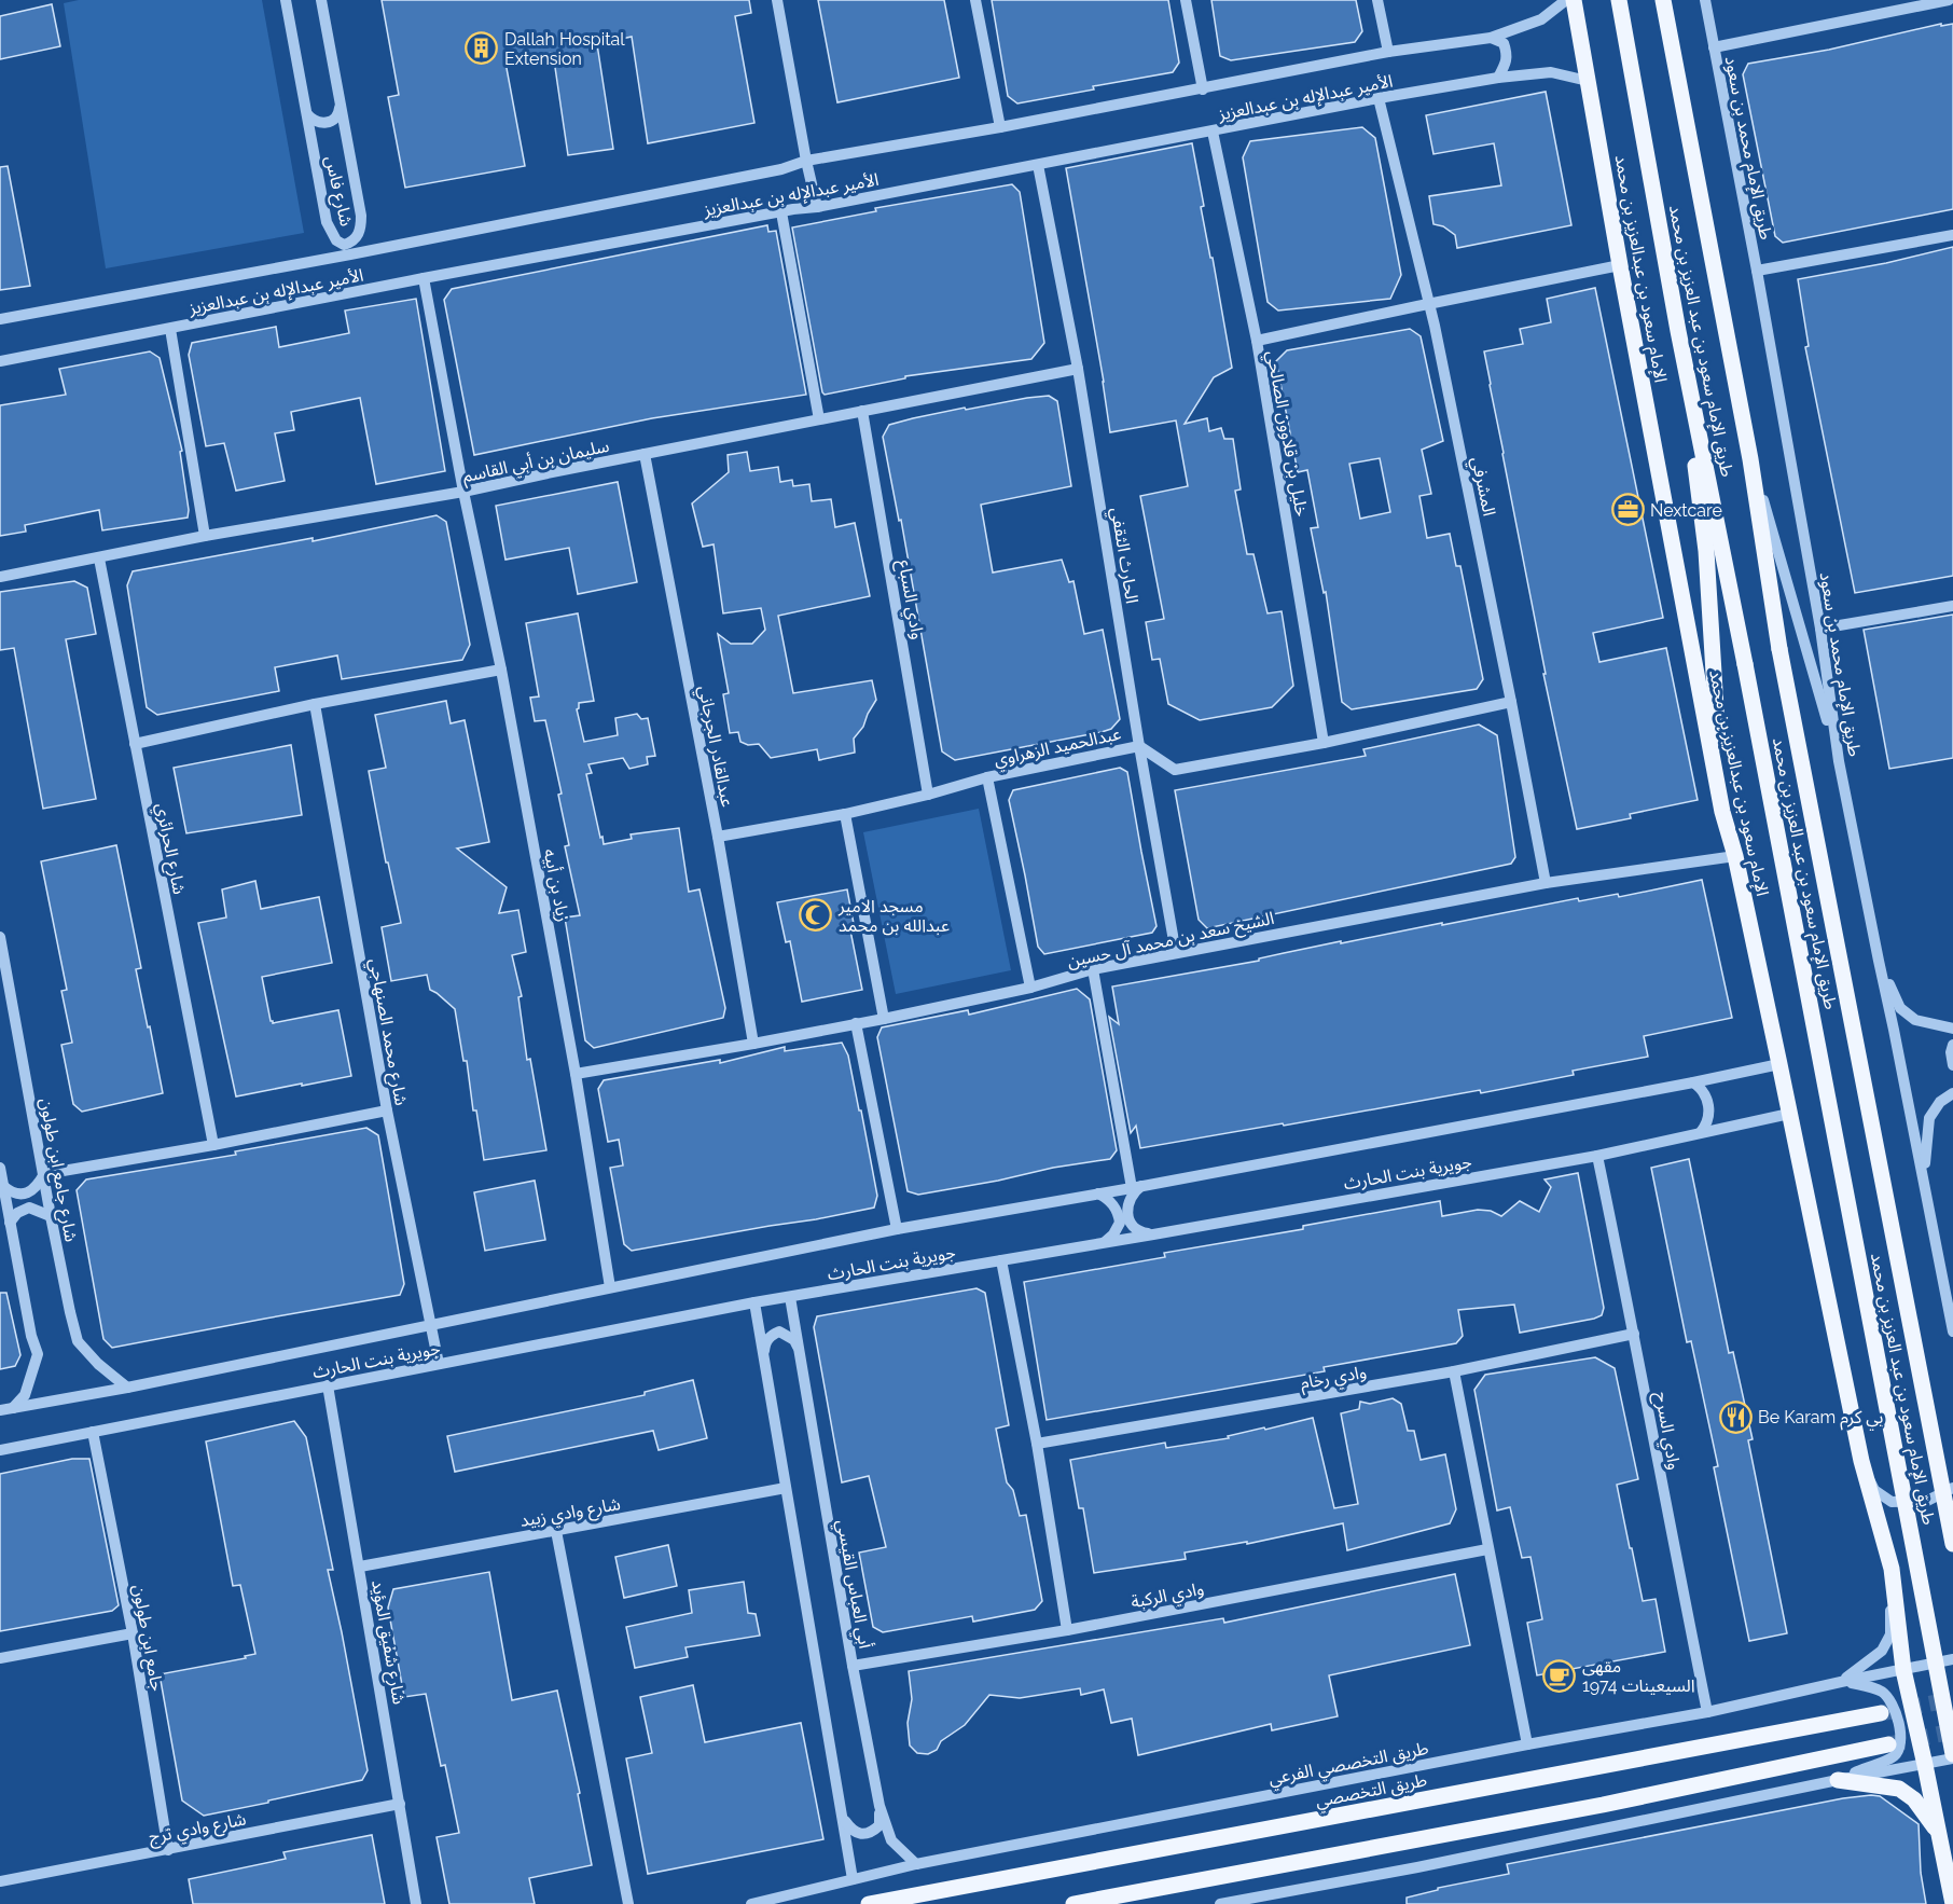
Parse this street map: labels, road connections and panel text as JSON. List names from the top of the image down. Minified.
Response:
{"streets":{"main road":["الإمام سعود بن عبدالعزيز بن محمد","طريق الإمام سعود بن عبد العزيز بن محمد","طريق التخصصي"],"street":["الأمير عبدالإله بن عبدالعزيز","طريق الإمام محمد بن سعود","شارع فاس","خليل بن قلاوون الصالحي","سليمان بن أبي القاسم","المشرفي","الحارث الثقفي","وادي السباع","عبدالقادر الجرجاني","عبدالحميد الزهراوي","شارع الحرائري","زياد بن أبيه","الشيخ سعد بن محمد آل حسين","شارع محمد الصنهاجي","شارع جامع ابن طولون","جويرية بنت الحارث","وادي رخام","وادي السرح","شارع وادي زبيد","أبي العباس القيسي","وادي الركبة","جامع ابن طولون","شارع شفيق المؤيد","طريق التخصصي الفرعي","شارع وادي ترج"]},"crossings":[["الأمير عبدالإله بن عبدالعزيز","الإمام سعود بن عبدالعزيز بن محمد"],["الأمير عبدالإله بن عبدالعزيز","خليل بن قلاوون الصالحي"],["الأمير عبدالإله بن عبدالعزيز","المشرفي"],["الأمير عبدالإله بن عبدالعزيز","الحارث الثقفي"],["الأمير عبدالإله بن عبدالعزيز","زياد بن أبيه"],["الإمام سعود بن عبدالعزيز بن محمد","الشيخ سعد بن محمد آل حسين"],["الإمام سعود بن عبدالعزيز بن محمد","جويرية بنت الحارث"],["الإمام سعود بن عبدالعزيز بن محمد","طريق التخصصي الفرعي"],["خليل بن قلاوون الصالحي","عبدالحميد الزهراوي"],["سليمان بن أبي القاسم","الحارث الثقفي"],["سليمان بن أبي القاسم","وادي السباع"],["سليمان بن أبي القاسم","عبدالقادر الجرجاني"],["سليمان بن أبي القاسم","شارع الحرائري"],["سليمان بن أبي القاسم","زياد بن أبيه"],["المشرفي","عبدالحميد الزهراوي"],["المشرفي","الشيخ سعد بن محمد آل حسين"],["الحارث الثقفي","عبدالحميد الزهراوي"],["الحارث الثقفي","الشيخ سعد بن محمد آل حسين"],["وادي السباع","عبدالحميد الزهراوي"],["عبدالقادر الجرجاني","عبدالحميد الزهراوي"],["عبدالقادر الجرجاني","الشيخ سعد بن محمد آل حسين"],["زياد بن أبيه","الشيخ سعد بن محمد آل حسين"],["زياد بن أبيه","جويرية بنت الحارث"],["شارع محمد الصنهاجي","جويرية بنت الحارث"],["شارع جامع ابن طولون","جويرية بنت الحارث"],["جويرية بنت الحارث","وادي السرح"],["جويرية بنت الحارث","أبي العباس القيسي"],["جويرية بنت الحارث","جامع ابن طولون"],["جويرية بنت الحارث","شارع شفيق المؤيد"],["وادي رخام","وادي السرح"],["وادي السرح","طريق التخصصي الفرعي"],["شارع وادي زبيد","شارع شفيق المؤيد"],["أبي العباس القيسي","وادي الركبة"],["أبي العباس القيسي","طريق التخصصي الفرعي"],["جامع ابن طولون","شارع وادي ترج"],["شارع شفيق المؤيد","شارع وادي ترج"]],"places":{"building":["Dallah Hospital Extension"],"office":["Nextcare"],"mosque":["مسجد الامير عبدالله بن محمد"],"restaurant":["Be Karam بي كرم"],"cafe":["مقهى السيعينات 1974"]}}
